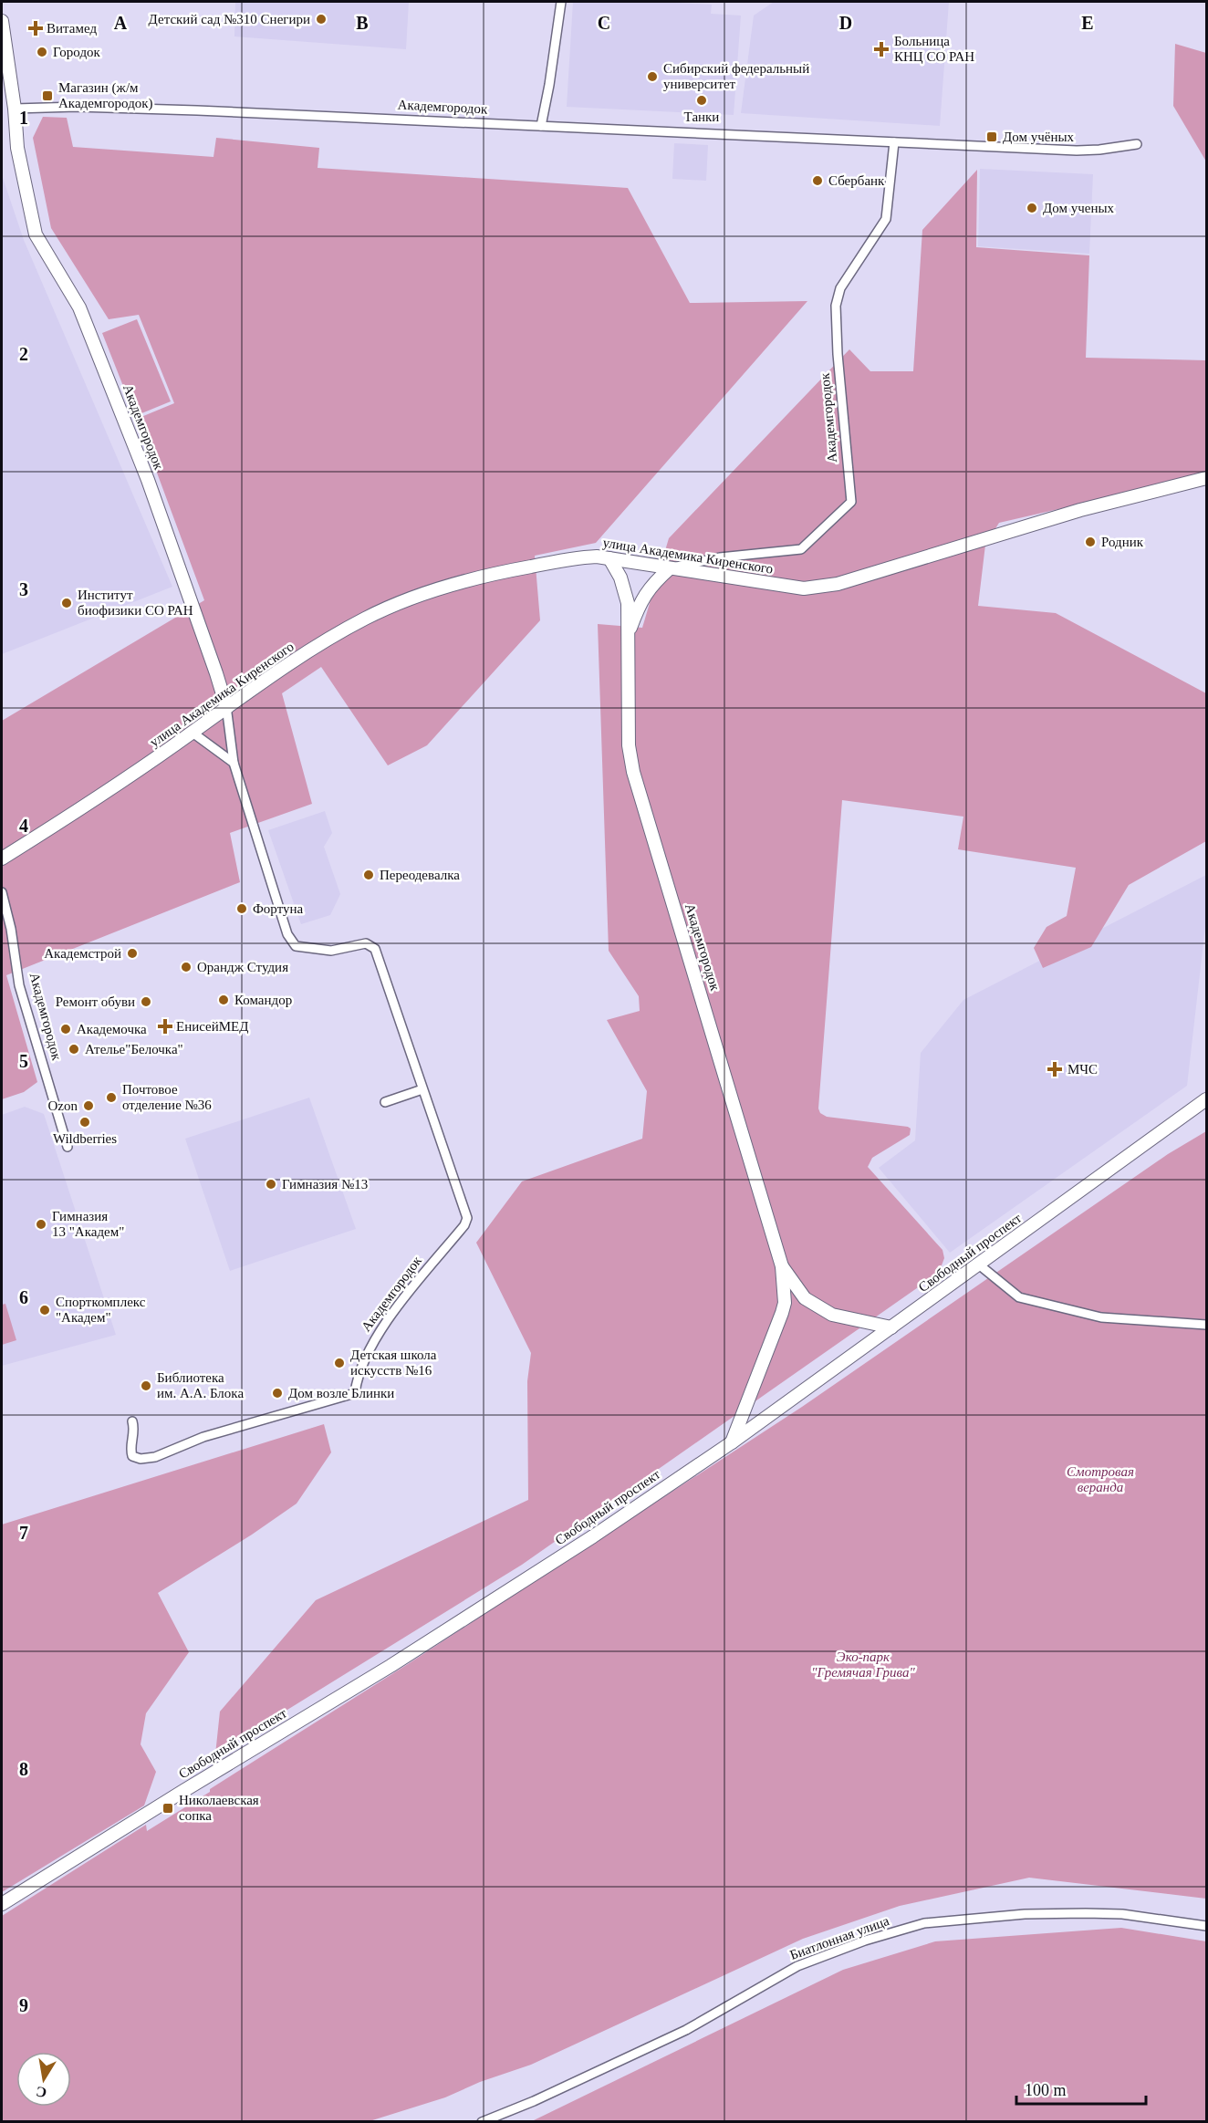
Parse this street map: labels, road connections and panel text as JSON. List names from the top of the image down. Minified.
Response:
{"streets":{"main road":["Академгородок","улица Академика Киренского","Свободный проспект"],"street":["Биатлонная улица"]},"crossings":[["Академгородок","улица Академика Киренского"]],"parks":["Смотровая веранда","Эко-парк \"Гремячая Грива\""],"places":{"other":["Детский сад №310 Снегири","Городок","Сибирский федеральный университет","Танки","Сбербанк","Дом ученых","Родник","Институт биофизики СО РАН","Переодевалка","Фортуна","Академстрой","Орандж Студия","Командор","Ремонт обуви","Академочка","Ателье\"Белочка\"","Почтовое отделение №36","Ozon","Wildberries","Гимназия №13","Гимназия 13 \"Академ\"","Спорткомплекс \"Академ\"","Детская школа искусств №16","Библиотека им. А.А. Блока","Дом возле Блинки"],"health":["Витамед","Больница КНЦ СО РАН","ЕнисейМЕД","МЧС"],"transit":["Магазин (ж/м Академгородок)","Дом учёных","Николаевская сопка"]},"scale_bar":"100 m","north":"bottom","grid":{"columns":["A","B","C","D","E"],"rows":["1","2","3","4","5","6","7","8","9"]}}
